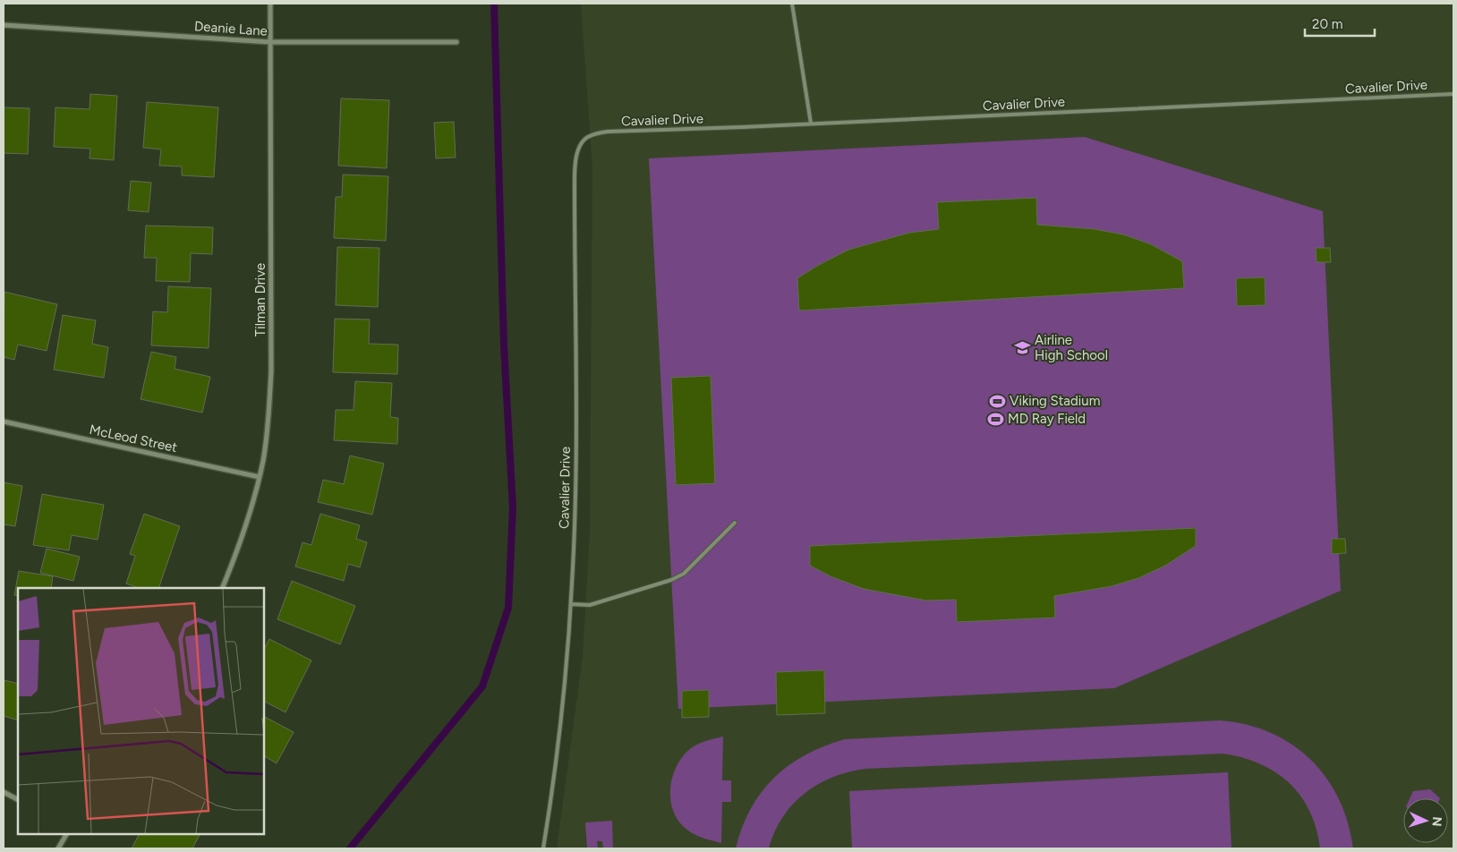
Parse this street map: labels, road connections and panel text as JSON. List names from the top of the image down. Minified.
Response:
{"streets":{"street":["Deanie Lane","Tilman Drive","McLeod Street"],"lane":["Cavalier Drive"]},"crossings":[["Deanie Lane","Tilman Drive"],["Tilman Drive","McLeod Street"]],"places":{"school or university":["Airline High School"],"sports":["Viking Stadium","MD Ray Field"]},"scale_bar":"20 m","north":"right"}
